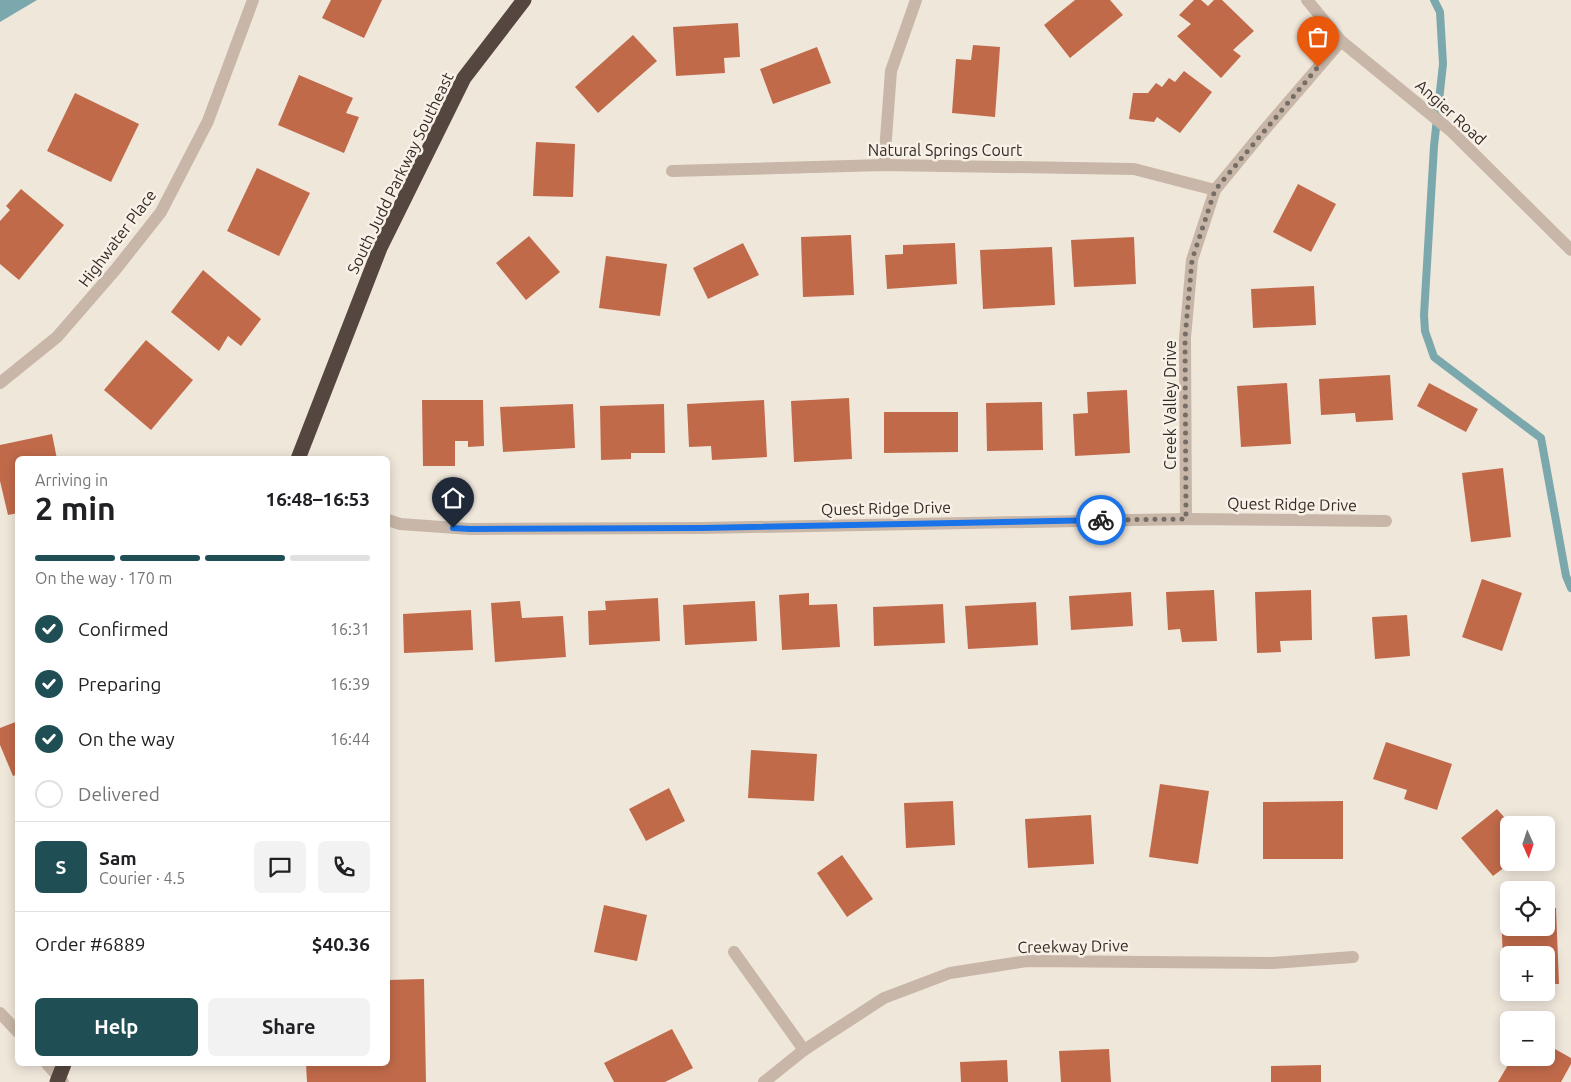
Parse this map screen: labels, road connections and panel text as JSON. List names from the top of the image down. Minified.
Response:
{"streets":{"highway":["South Judd Parkway Southeast"],"street":["Angier Road","Natural Springs Court","Highwater Place","Creek Valley Drive","Quest Ridge Drive","Creekway Drive"]},"crossings":[["Angier Road","Creek Valley Drive"],["Natural Springs Court","Creek Valley Drive"],["Creek Valley Drive","Quest Ridge Drive"]],"north":"bottom","page":{"heading":["2 min","Arriving in","16:48–16:53"],"panel":["Sam","Courier · 4.5","Order #6889","$40.36"],"bar":"On the way · 170 m","list":[["Confirmed","16:31"],["Preparing","16:39"],["On the way","16:44"],"Delivered"],"map_buttons":["+","−"],"round":"S","buttons":["Help","Share"]}}
